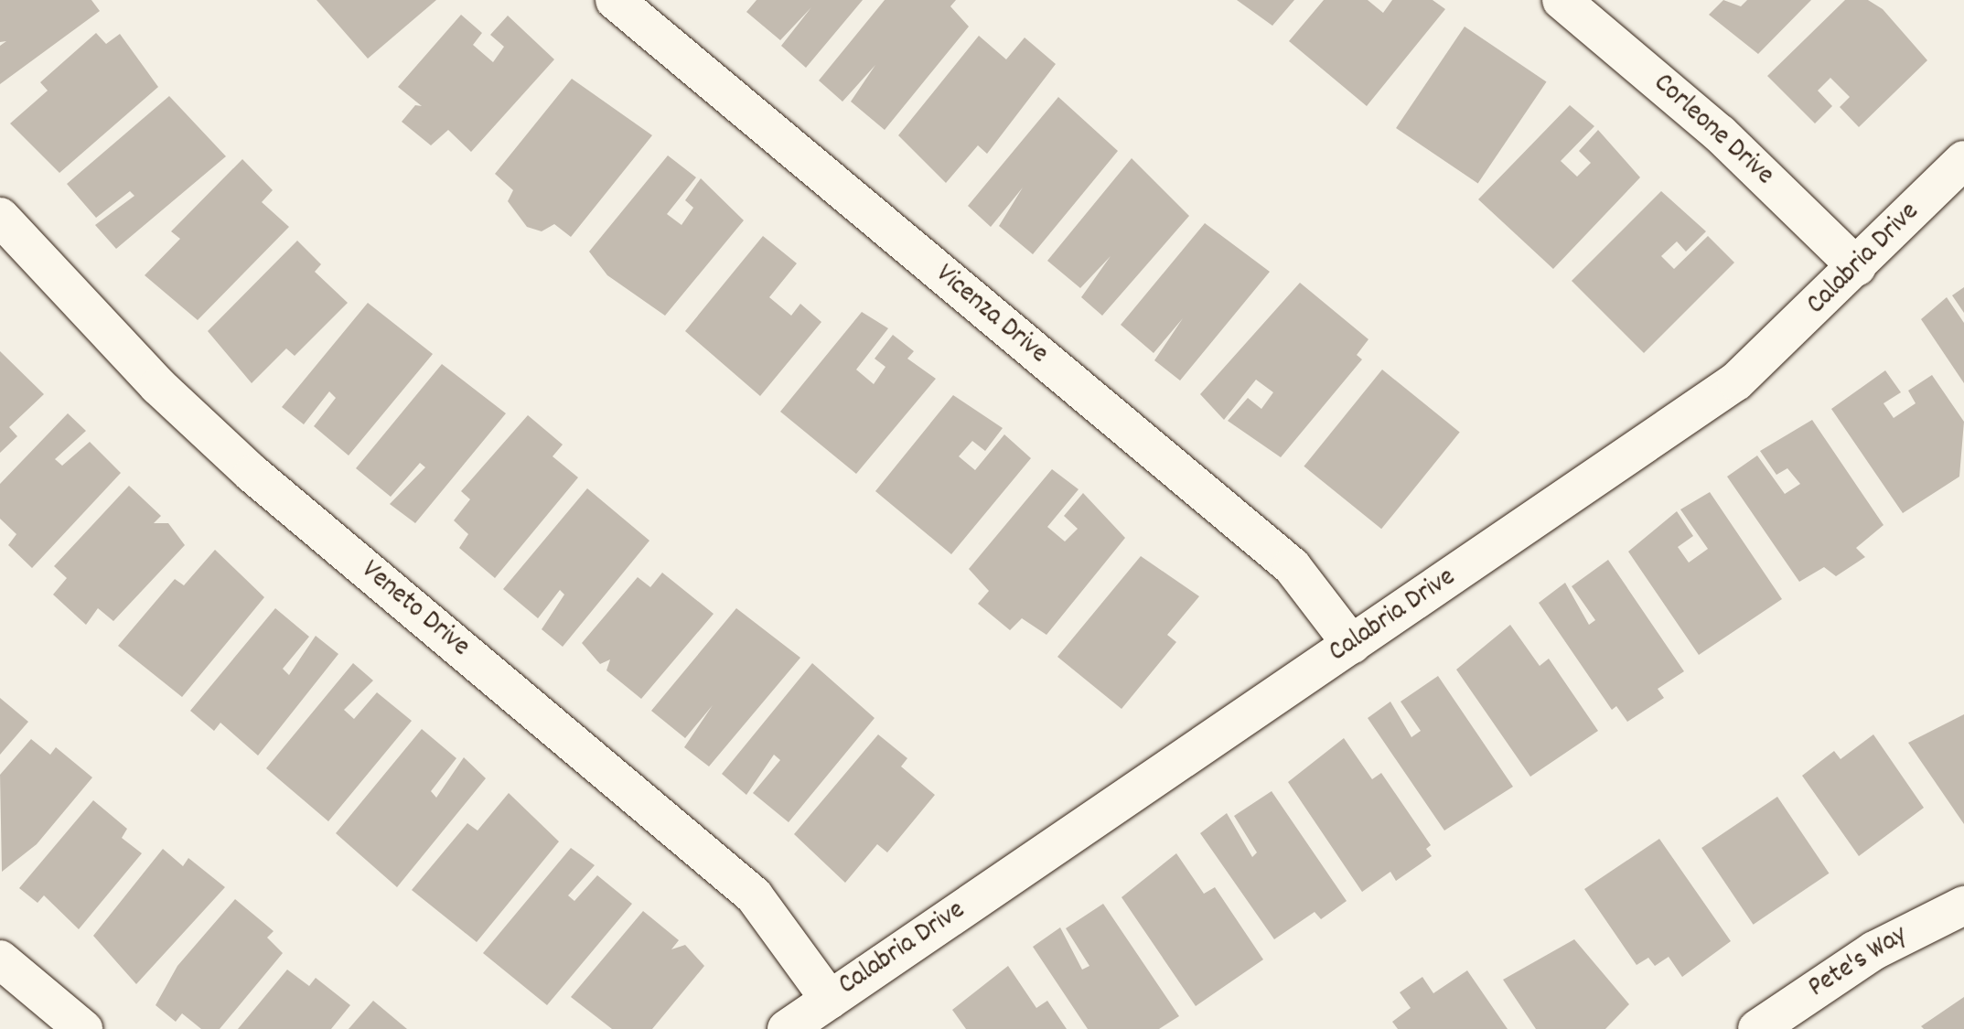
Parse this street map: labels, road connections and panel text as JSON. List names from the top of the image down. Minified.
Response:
{"streets":{"street":["Corleone Drive","Calabria Drive","Vicenza Drive","Veneto Drive","Pete's Way"]},"crossings":[["Corleone Drive","Calabria Drive"],["Calabria Drive","Vicenza Drive"],["Calabria Drive","Veneto Drive"]]}
